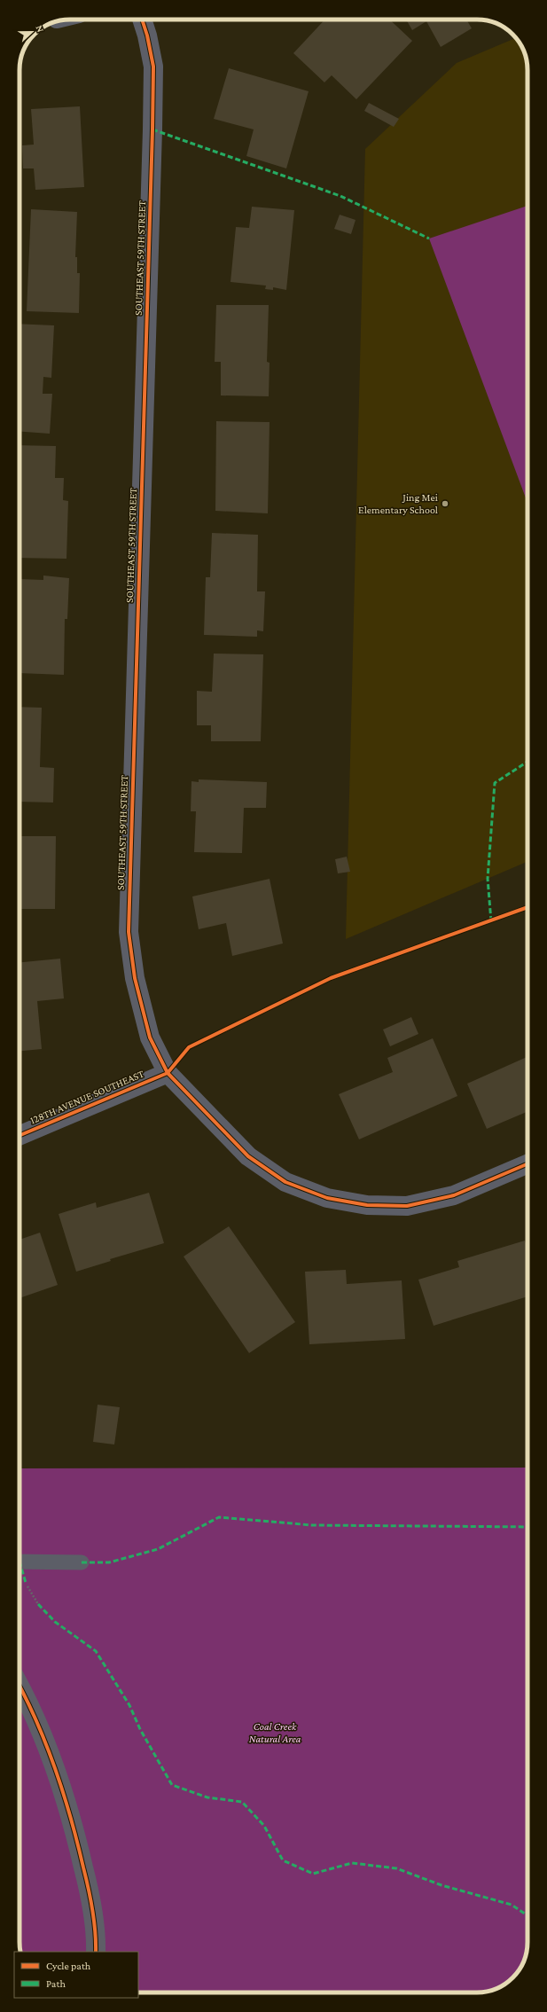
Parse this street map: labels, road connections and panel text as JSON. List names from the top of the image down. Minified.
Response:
{"streets":{"street":["SOUTHEAST 59TH STREET","128TH AVENUE SOUTHEAST"]},"crossings":[["SOUTHEAST 59TH STREET","128TH AVENUE SOUTHEAST"]],"parks":["Coal Creek Natural Area"],"places":["Jing Mei Elementary School"],"legend":["Cycle path","Path"],"north":"right"}
